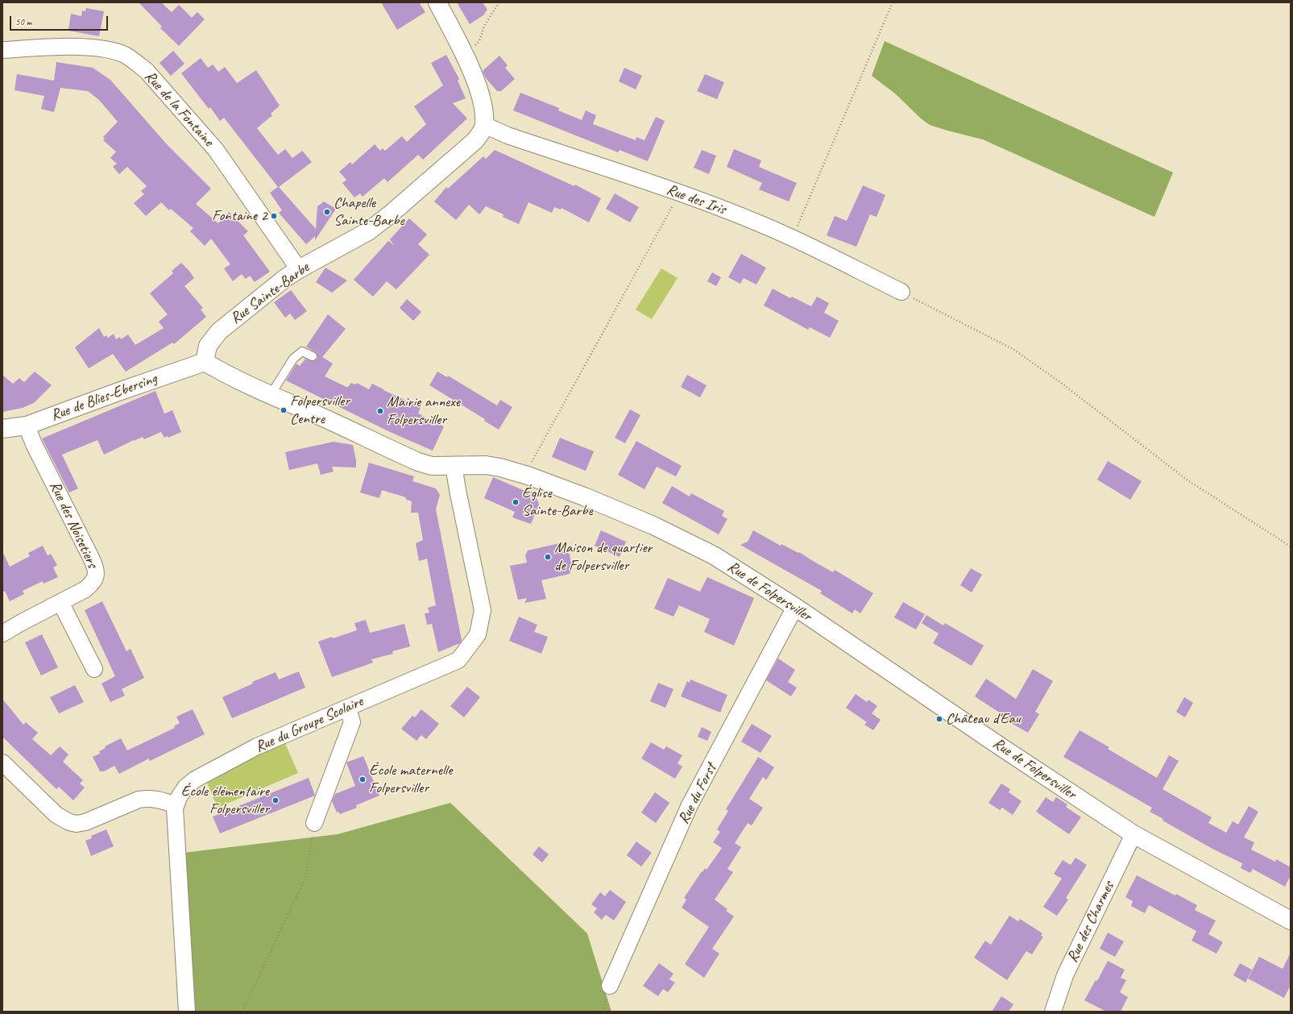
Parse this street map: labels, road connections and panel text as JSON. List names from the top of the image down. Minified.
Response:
{"streets":{"street":["Rue de la Fontaine","Rue des Iris","Rue Sainte-Barbe","Rue de Blies-Ebersing","Rue des Noisetiers","Rue de Folpersviller","Rue du Groupe Scolaire","Rue du Forst","Rue des Charmes"]},"crossings":[["Rue de la Fontaine","Rue Sainte-Barbe"],["Rue des Iris","Rue Sainte-Barbe"],["Rue Sainte-Barbe","Rue de Blies-Ebersing"],["Rue Sainte-Barbe","Rue de Folpersviller"],["Rue de Blies-Ebersing","Rue des Noisetiers"],["Rue de Blies-Ebersing","Rue de Folpersviller"],["Rue de Folpersviller","Rue du Groupe Scolaire"],["Rue de Folpersviller","Rue du Forst"],["Rue de Folpersviller","Rue des Charmes"]],"places":["Chapelle Sainte-Barbe","Fontaine 2","Folpersviller Centre","Mairie annexe Folpersviller","Église Sainte-Barbe","Maison de quartier de Folpersviller","Château d'Eau","École maternelle Folpersviller","École élémentaire Folpersviller"],"scale_bar":"50 m"}
